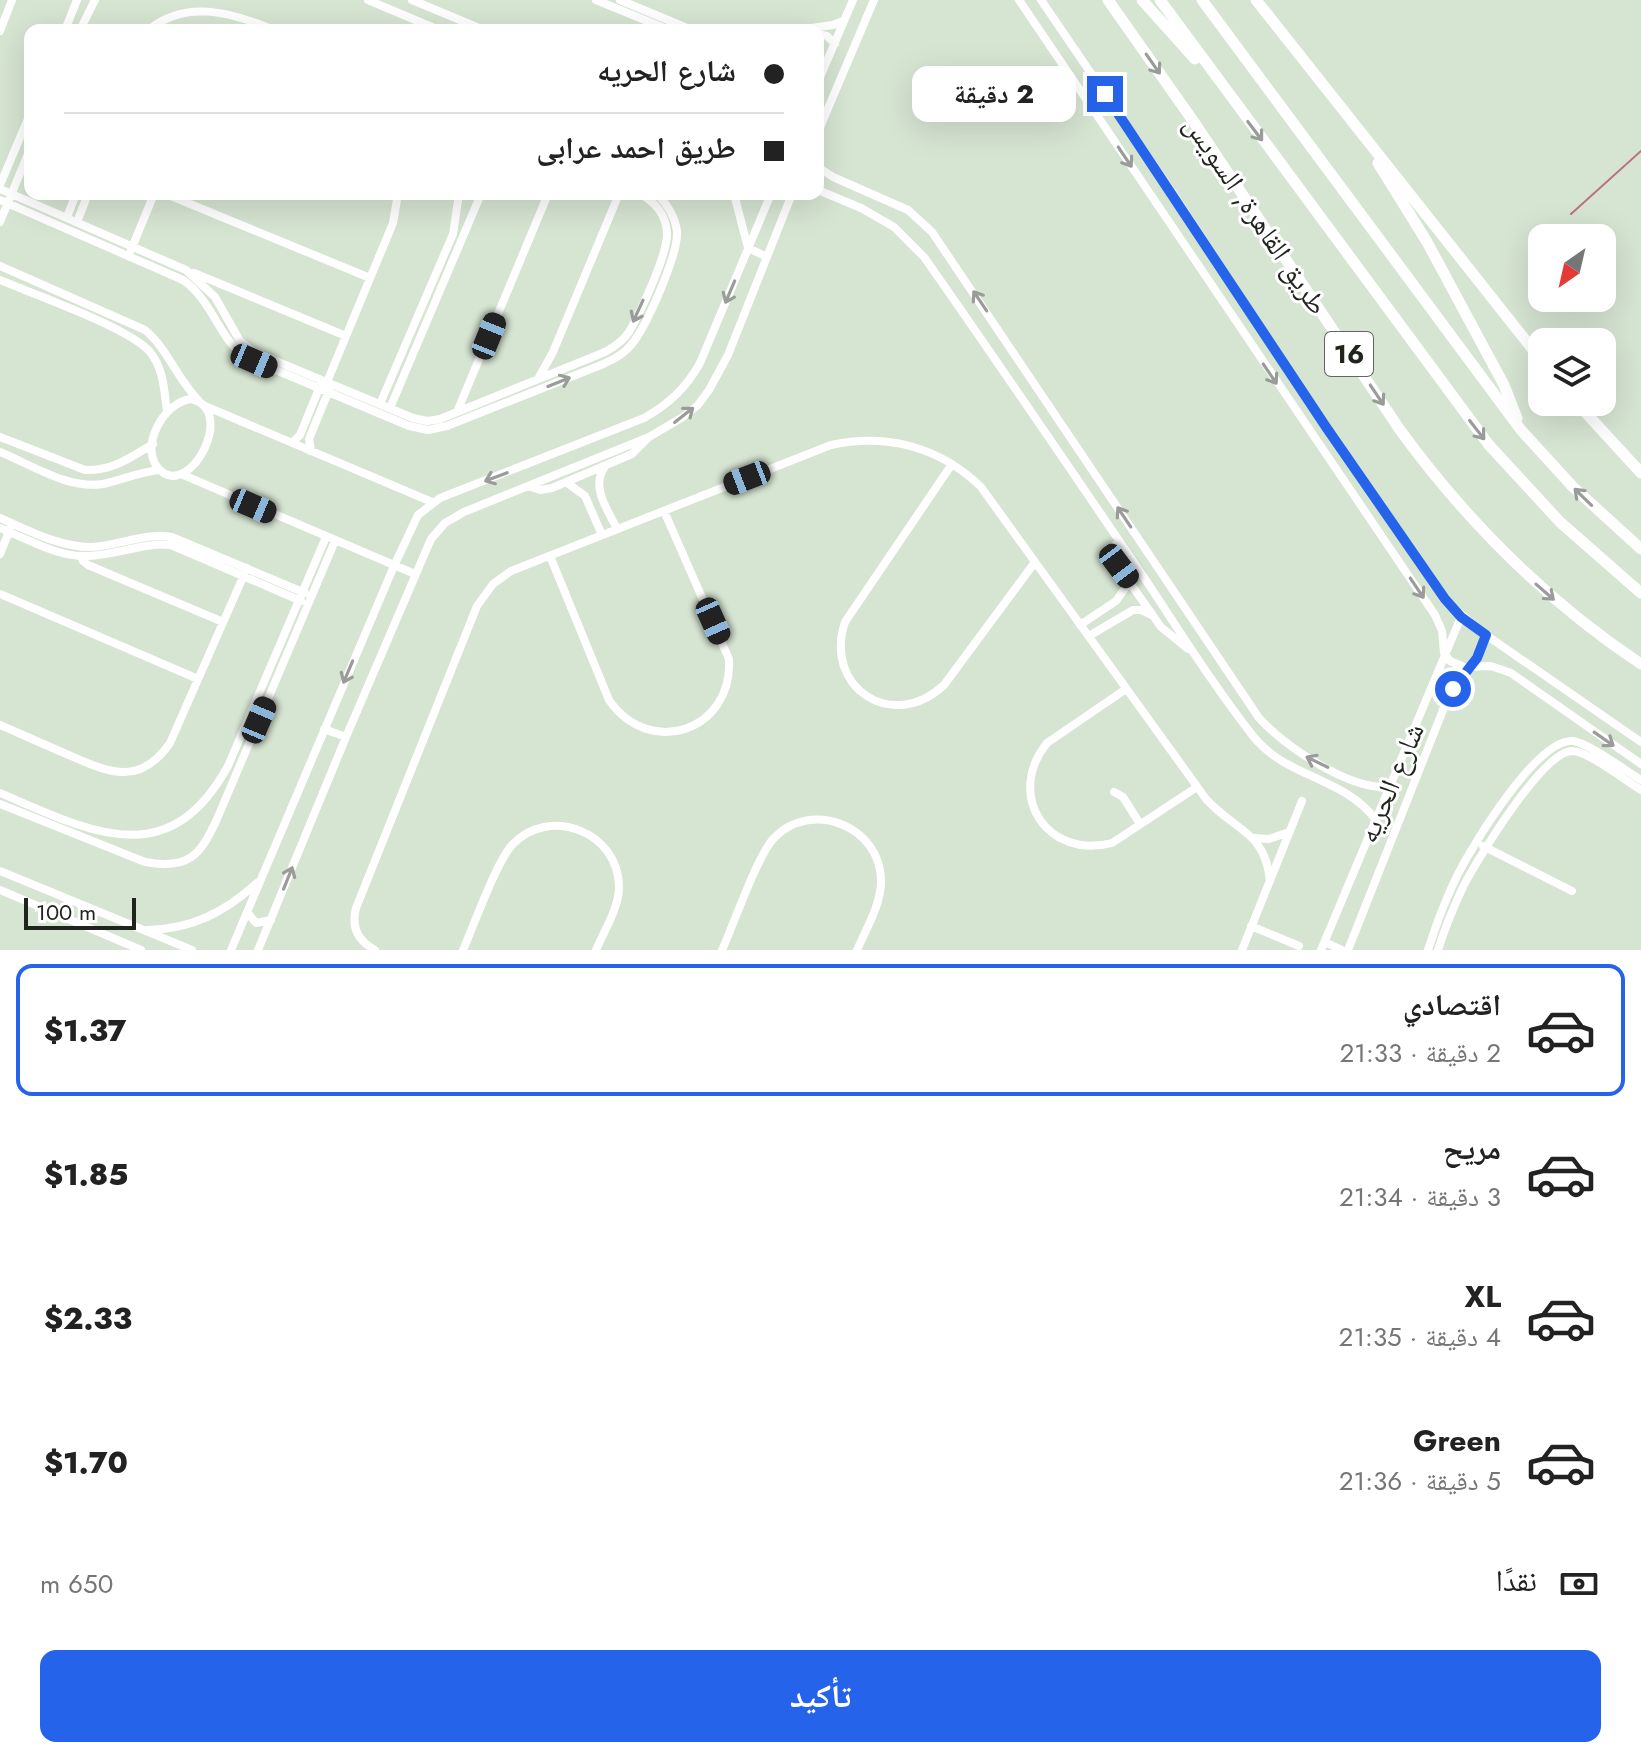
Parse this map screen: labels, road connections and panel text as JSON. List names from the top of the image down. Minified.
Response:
{"streets":{"highway":["طريق القاهرة, السويس","16"],"street":["شارع الحريه"]},"scale_bar":"100 m","north":"bottom left","page":{"banner":["شارع الحريه","طريق احمد عرابى"],"bubble":"2 دقيقة","scale":"100 m","list":[{"name":"اقتصادي","note":"2 دقيقة · 21:33","value":"$1.37"},{"name":"مريح","note":"3 دقيقة · 21:34","value":"$1.85"},{"name":"XL","note":"4 دقيقة · 21:35","value":"$2.33"},{"name":"Green","note":"5 دقيقة · 21:36","value":"$1.70"}],"pay":["نقدًا","650 m"],"buttons":"تأكيد"}}
